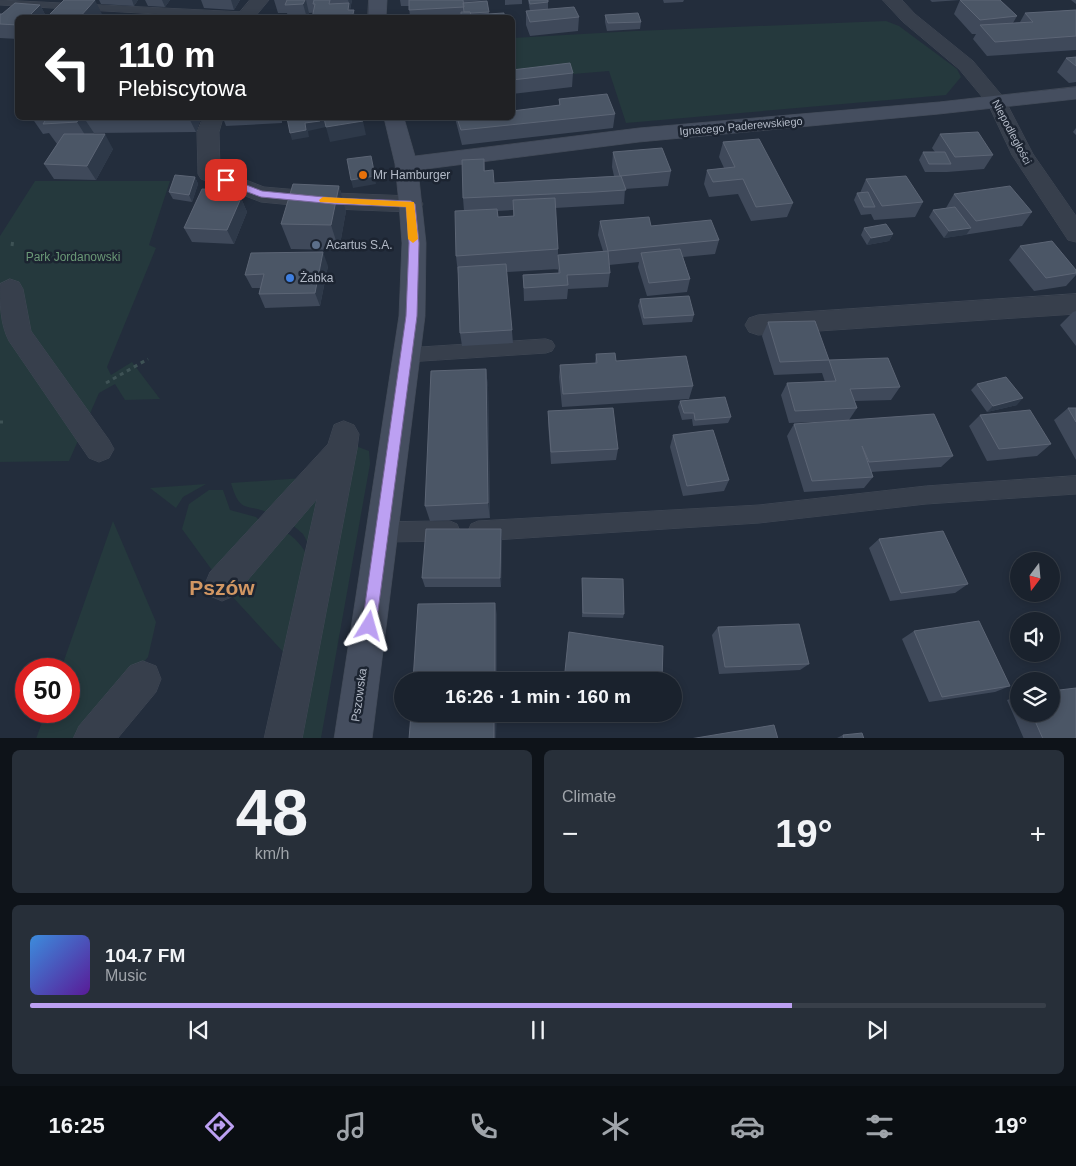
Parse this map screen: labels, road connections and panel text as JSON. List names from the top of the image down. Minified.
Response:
{"streets":{"street":["Ignacego Paderewskiego","Niepodległości","Pszowska"]},"crossings":[["Ignacego Paderewskiego","Niepodległości"],["Ignacego Paderewskiego","Pszowska"]],"districts":["Pszów"],"parks":["Park Jordanowski"],"places":["Mr Hamburger","Acartus S.A.","Żabka"],"north":"bottom","page":{"turn":["110 m","Plebiscytowa"],"limit":"50","trip":"16:26 · 1 min · 160 m","tile":[["48","km/h"],"Climate"],"heat":["−","19°","+"],"song":["104.7 FM","Music"],"tabs":["16:25","19°"]}}
